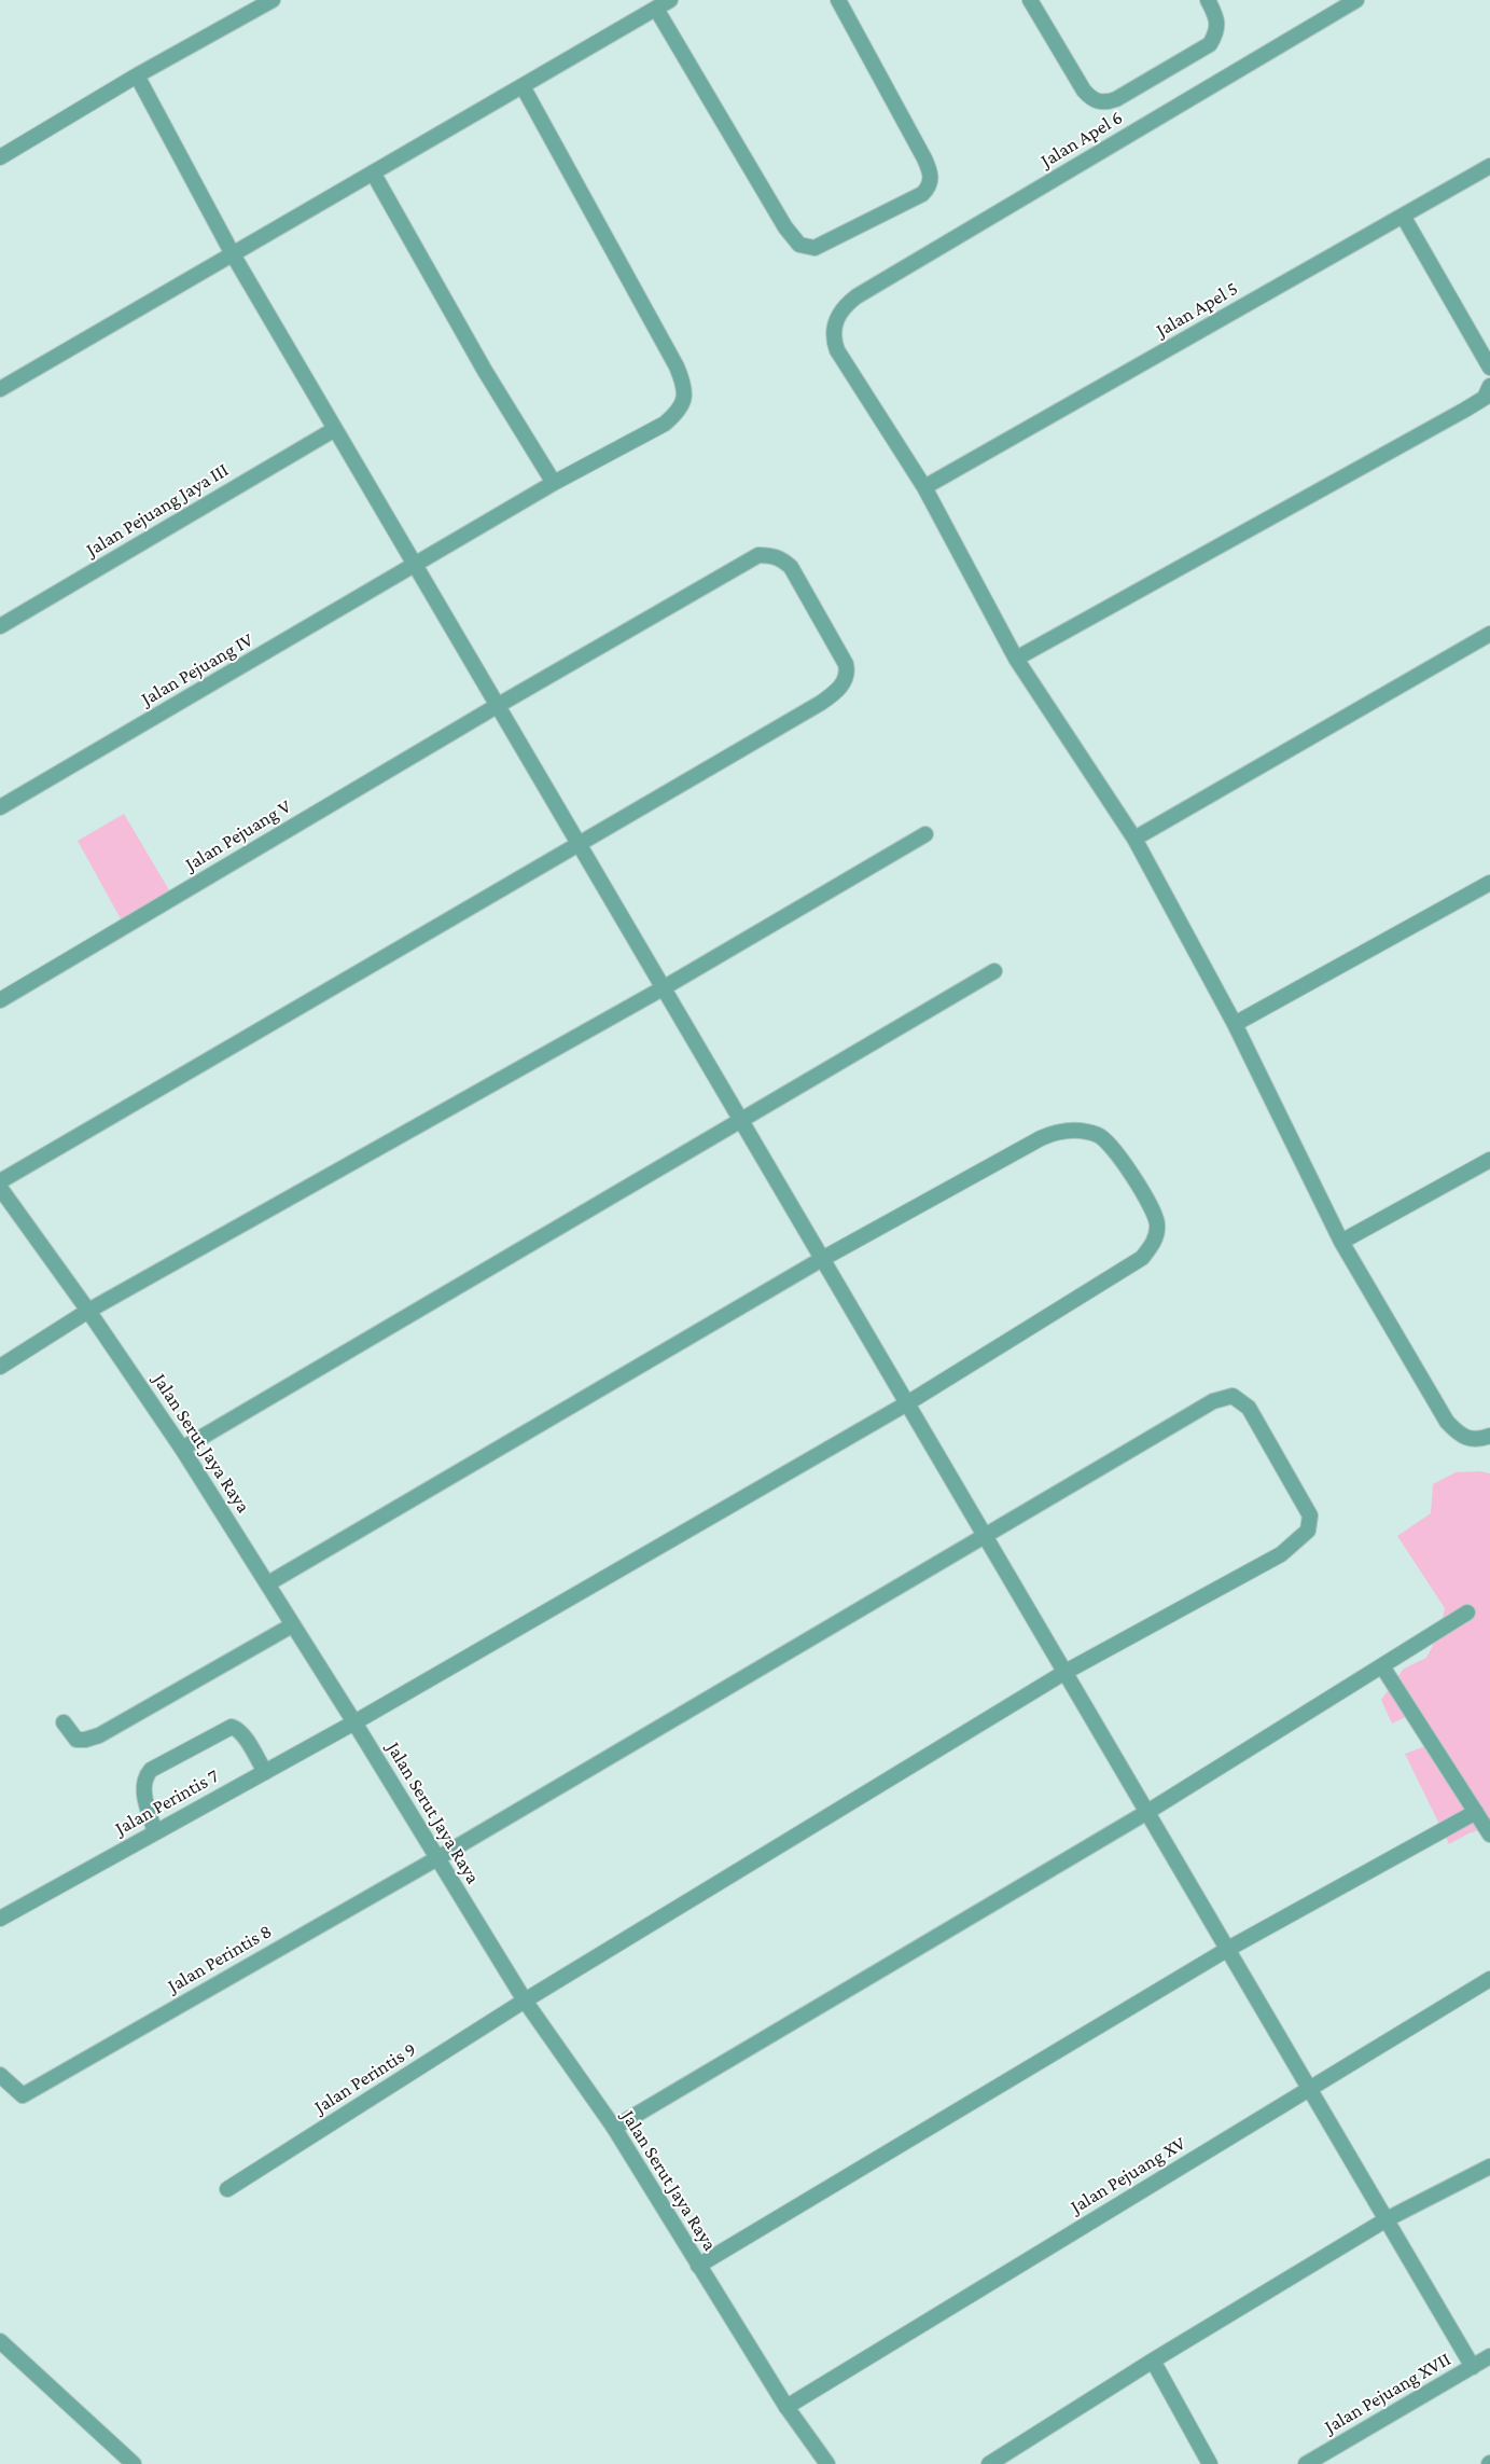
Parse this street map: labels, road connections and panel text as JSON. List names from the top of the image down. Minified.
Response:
{"streets":{"street":["Jalan Apel 6","Jalan Apel 5","Jalan Pejuang Jaya III","Jalan Pejuang IV","Jalan Pejuang V","Jalan Serut Jaya Raya","Jalan Perintis 7","Jalan Perintis 8","Jalan Perintis 9","Jalan Pejuang XV","Jalan Pejuang XVII"]},"crossings":[["Jalan Apel 6","Jalan Apel 5"],["Jalan Serut Jaya Raya","Jalan Perintis 7"],["Jalan Serut Jaya Raya","Jalan Perintis 8"],["Jalan Serut Jaya Raya","Jalan Perintis 9"],["Jalan Serut Jaya Raya","Jalan Pejuang XV"],["Jalan Perintis 8","Jalan Perintis 9"]]}
